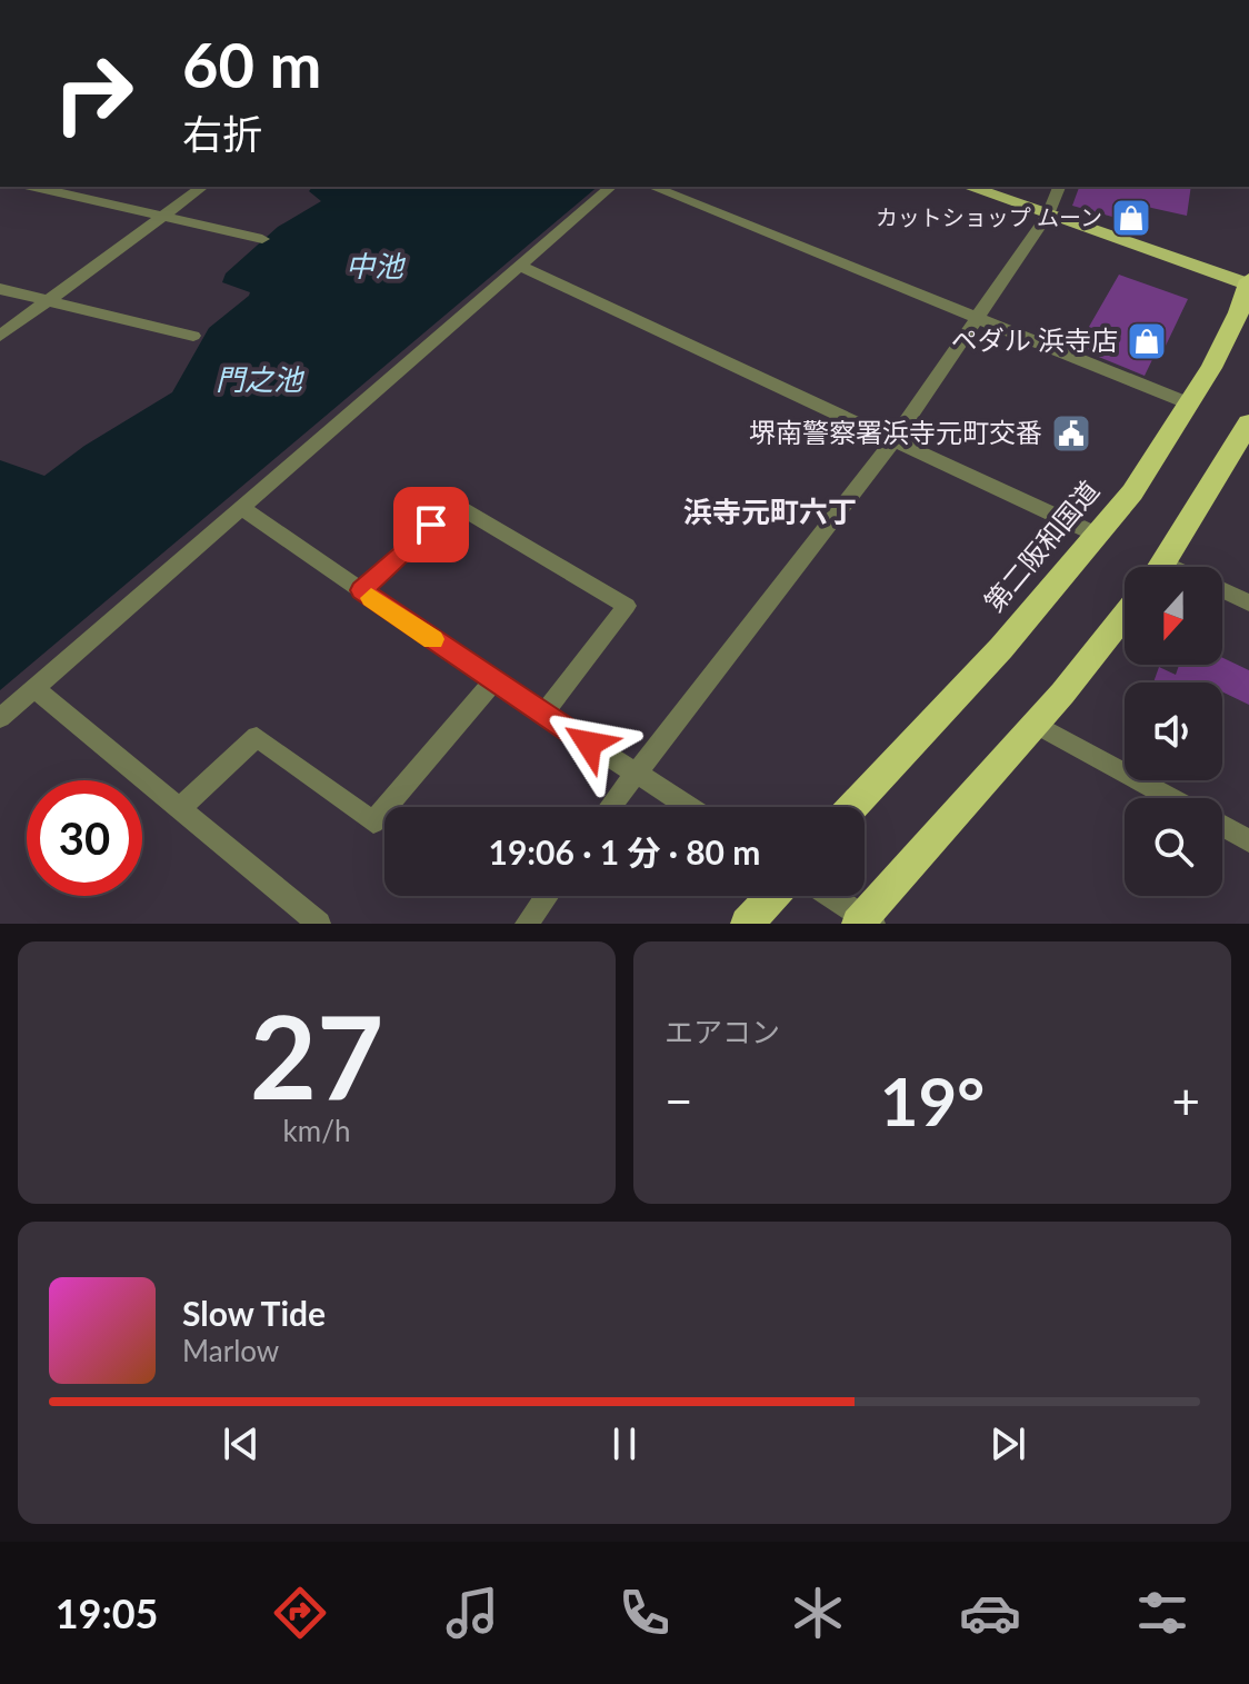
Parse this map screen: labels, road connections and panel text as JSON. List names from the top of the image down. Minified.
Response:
{"streets":{"highway":["第二阪和国道"]},"districts":["浜寺元町六丁"],"water":["中池","門之池"],"places":{"shop":["カットショップ ムーン","ペダル 浜寺店"],"public building":["堺南警察署浜寺元町交番"]},"north":"bottom","page":{"turn":["60 m","右折"],"limit":"30","trip":"19:06 · 1 分 · 80 m","tile":[["27","km/h"],"エアコン"],"heat":["−","19°","+"],"song":["Slow Tide","Marlow"],"tabs":"19:05"}}
